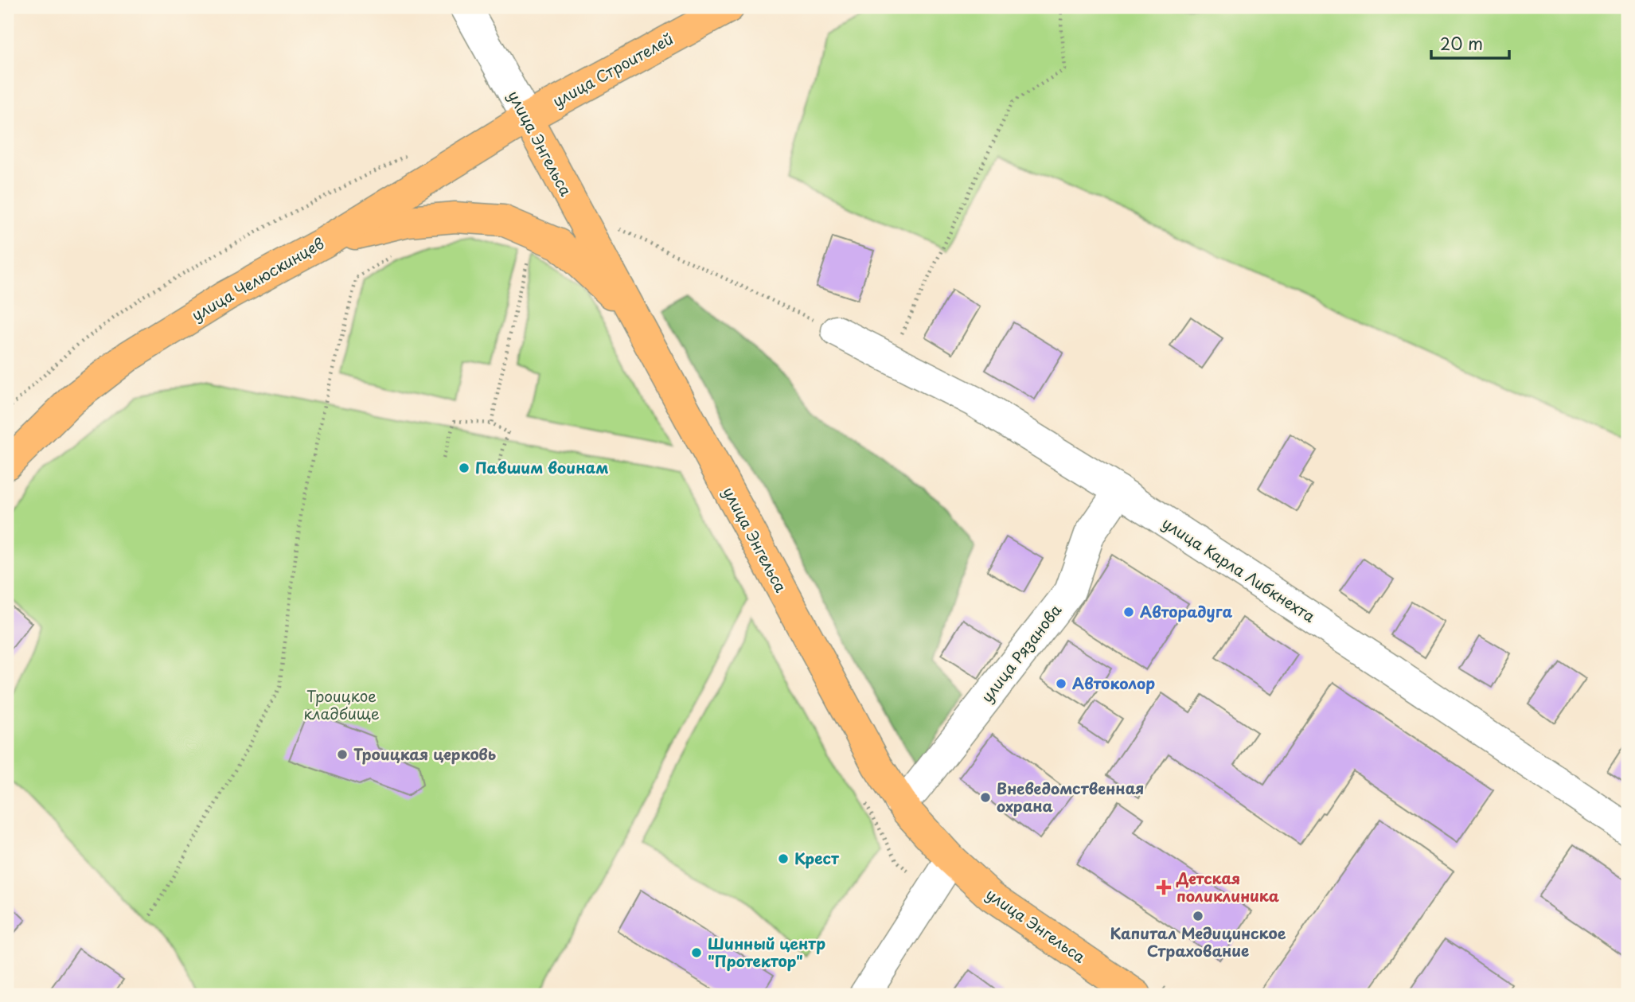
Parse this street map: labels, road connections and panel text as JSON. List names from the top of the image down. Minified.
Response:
{"streets":{"main road":["улица Строителей","улица Энгельса","улица Челюскинцев"],"street":["улица Карла Либкнехта","улица Рязанова"]},"crossings":[["улица Строителей","улица Энгельса"],["улица Строителей","улица Челюскинцев"],["улица Энгельса","улица Челюскинцев"],["улица Энгельса","улица Рязанова"],["улица Карла Либкнехта","улица Рязанова"]],"parks":["Троицкое кладбище"],"places":{"other":["Павшим воинам","Авторадуга","Автоколор","Троицкая церковь","Вневедомственная охрана","Крест","Капитал Медицинское Страхование","Шинный центр \"Протектор\""],"health":["Детская поликлиника"]},"scale_bar":"20 m"}
